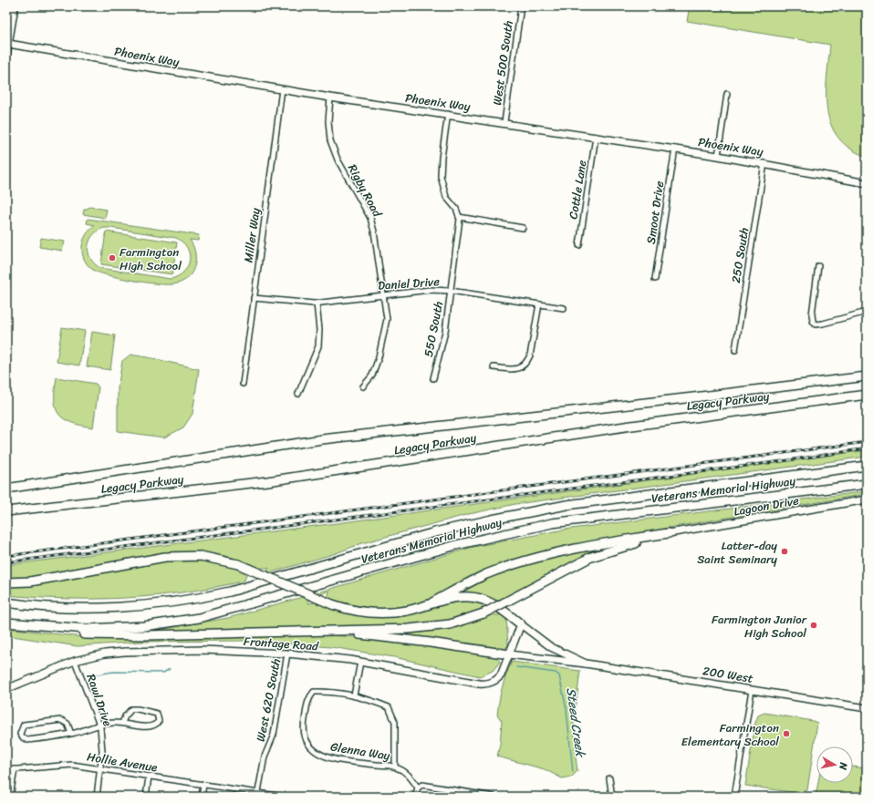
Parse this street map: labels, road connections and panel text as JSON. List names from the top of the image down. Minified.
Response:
{"streets":{"highway":["Legacy Parkway","Veterans Memorial Highway"],"street":["Phoenix Way","West 500 South","Cottle Lane","Rigby Road","Smoot Drive","Miller Way","250 South","Daniel Drive","550 South","Lagoon Drive","Frontage Road","200 West","Rawl Drive","West 620 South","Glenna Way","Hollie Avenue"]},"crossings":[["Phoenix Way","West 500 South"],["Phoenix Way","Cottle Lane"],["Phoenix Way","Rigby Road"],["Phoenix Way","Smoot Drive"],["Phoenix Way","Miller Way"],["Phoenix Way","250 South"],["Rigby Road","Daniel Drive"],["Miller Way","Daniel Drive"],["Daniel Drive","550 South"],["Frontage Road","Rawl Drive"],["Frontage Road","West 620 South"],["Rawl Drive","Hollie Avenue"],["West 620 South","Hollie Avenue"]],"water":["Steed Creek"],"places":["Farmington High School","Latter-day Saint Seminary","Farmington Junior High School","Farmington Elementary School"],"north":"right"}
